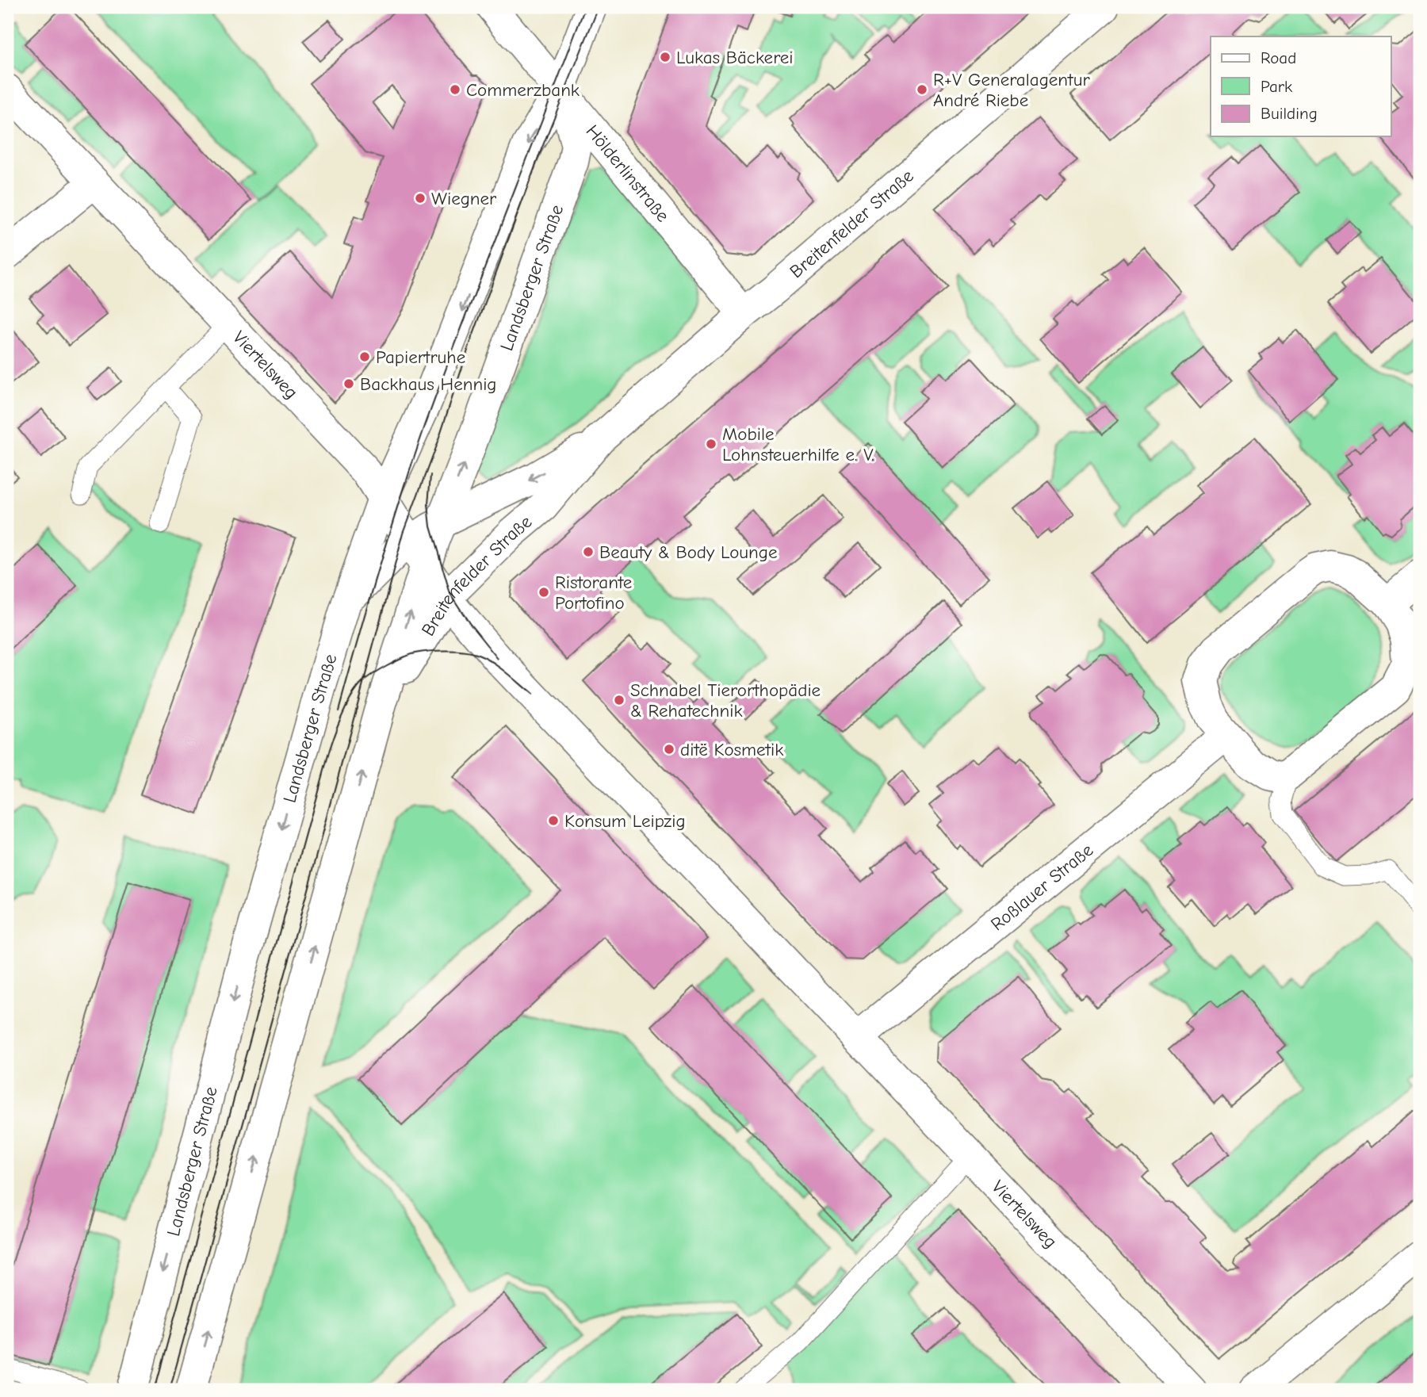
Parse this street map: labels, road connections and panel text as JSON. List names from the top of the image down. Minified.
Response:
{"streets":{"main road":["Hölderlinstraße","Breitenfelder Straße","Landsberger Straße","Viertelsweg","Roßlauer Straße"]},"crossings":[["Hölderlinstraße","Breitenfelder Straße"],["Hölderlinstraße","Landsberger Straße"],["Breitenfelder Straße","Landsberger Straße"],["Breitenfelder Straße","Viertelsweg"],["Landsberger Straße","Viertelsweg"],["Viertelsweg","Roßlauer Straße"]],"places":["Lukas Bäckerei","Commerzbank","R+V Generalagentur André Riebe","Wiegner","Papiertruhe","Backhaus Hennig","Mobile Lohnsteuerhilfe e. V.","Beauty & Body Lounge","Ristorante Portofino","Schnabel Tierorthopädie & Rehatechnik","ditë Kosmetik","Konsum Leipzig"],"legend":["Road","Park","Building"]}
